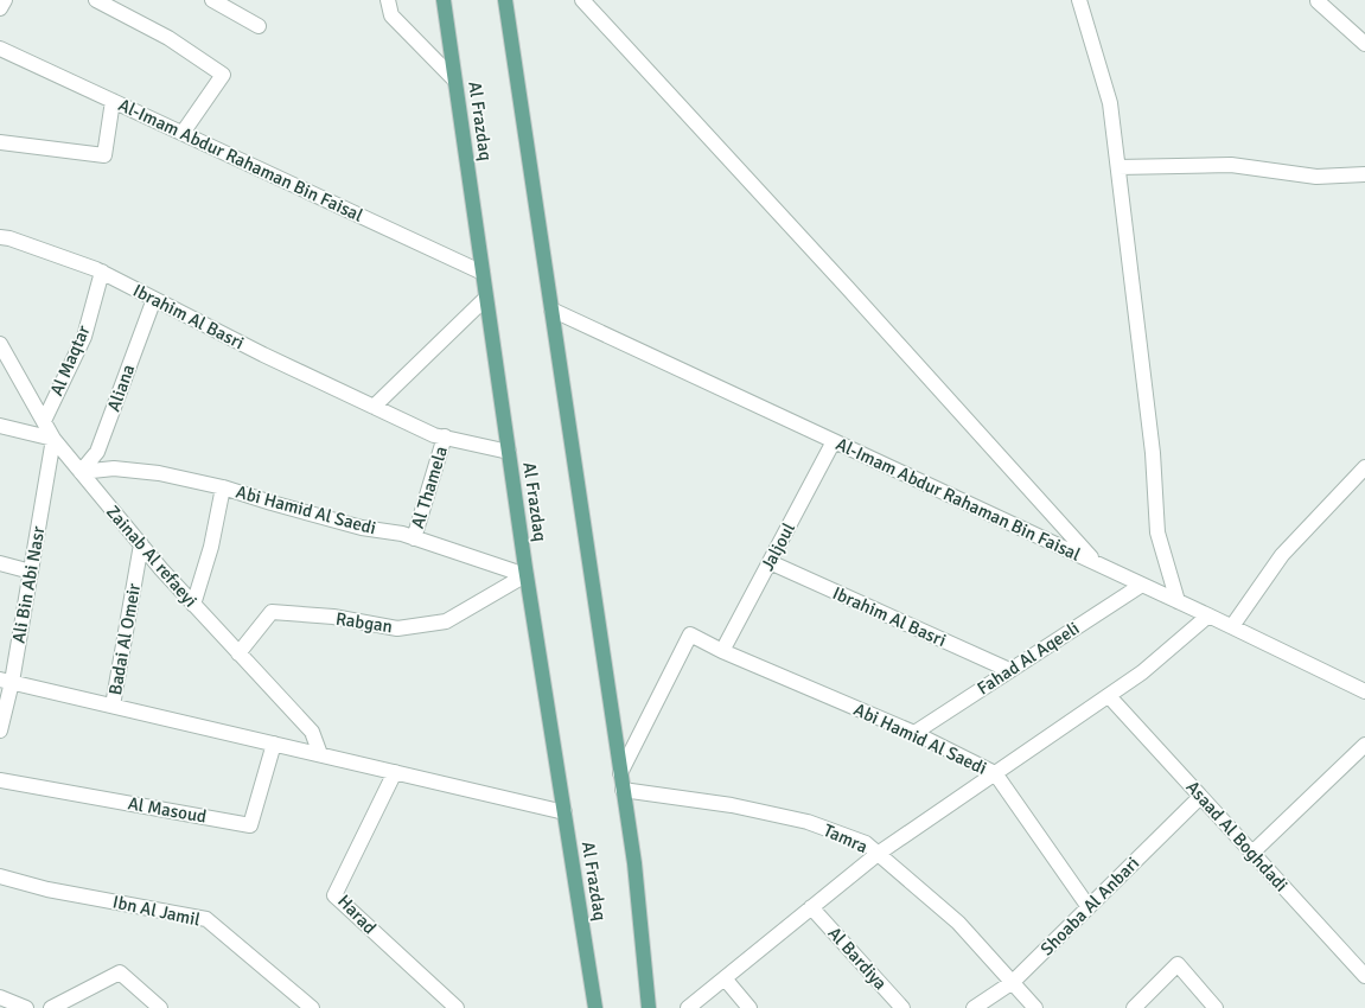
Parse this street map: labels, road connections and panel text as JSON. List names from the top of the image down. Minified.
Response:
{"streets":{"main road":["Al Frazdaq"],"street":["Al-Imam Abdur Rahaman Bin Faisal","Ibrahim Al Basri","Al Maqtar","Aliana","Al Thamela","Abi Hamid Al Saedi","Jaljoul","Zainab Al refaeyi","Ali Bin Abi Nasr","Rabgan","Badai Al Omeir","Fahad Al Aqeeli","Al Masoud","Asaad Al Boghdadi","Tamra","Shoaba Al Anbari","Ibn Al Jamil","Harad","Al Bardiya"]},"crossings":[["Al Frazdaq","Al-Imam Abdur Rahaman Bin Faisal"],["Al Frazdaq","Ibrahim Al Basri"],["Al Frazdaq","Abi Hamid Al Saedi"],["Al Frazdaq","Rabgan"],["Al-Imam Abdur Rahaman Bin Faisal","Jaljoul"],["Al-Imam Abdur Rahaman Bin Faisal","Fahad Al Aqeeli"],["Ibrahim Al Basri","Al Maqtar"],["Ibrahim Al Basri","Aliana"],["Ibrahim Al Basri","Al Thamela"],["Ibrahim Al Basri","Jaljoul"],["Ibrahim Al Basri","Fahad Al Aqeeli"],["Al Maqtar","Zainab Al refaeyi"],["Aliana","Abi Hamid Al Saedi"],["Aliana","Zainab Al refaeyi"],["Al Thamela","Abi Hamid Al Saedi"],["Abi Hamid Al Saedi","Jaljoul"],["Abi Hamid Al Saedi","Zainab Al refaeyi"],["Abi Hamid Al Saedi","Rabgan"],["Abi Hamid Al Saedi","Fahad Al Aqeeli"],["Abi Hamid Al Saedi","Shoaba Al Anbari"],["Zainab Al refaeyi","Ali Bin Abi Nasr"],["Zainab Al refaeyi","Rabgan"],["Zainab Al refaeyi","Badai Al Omeir"],["Asaad Al Boghdadi","Shoaba Al Anbari"],["Tamra","Shoaba Al Anbari"]]}
